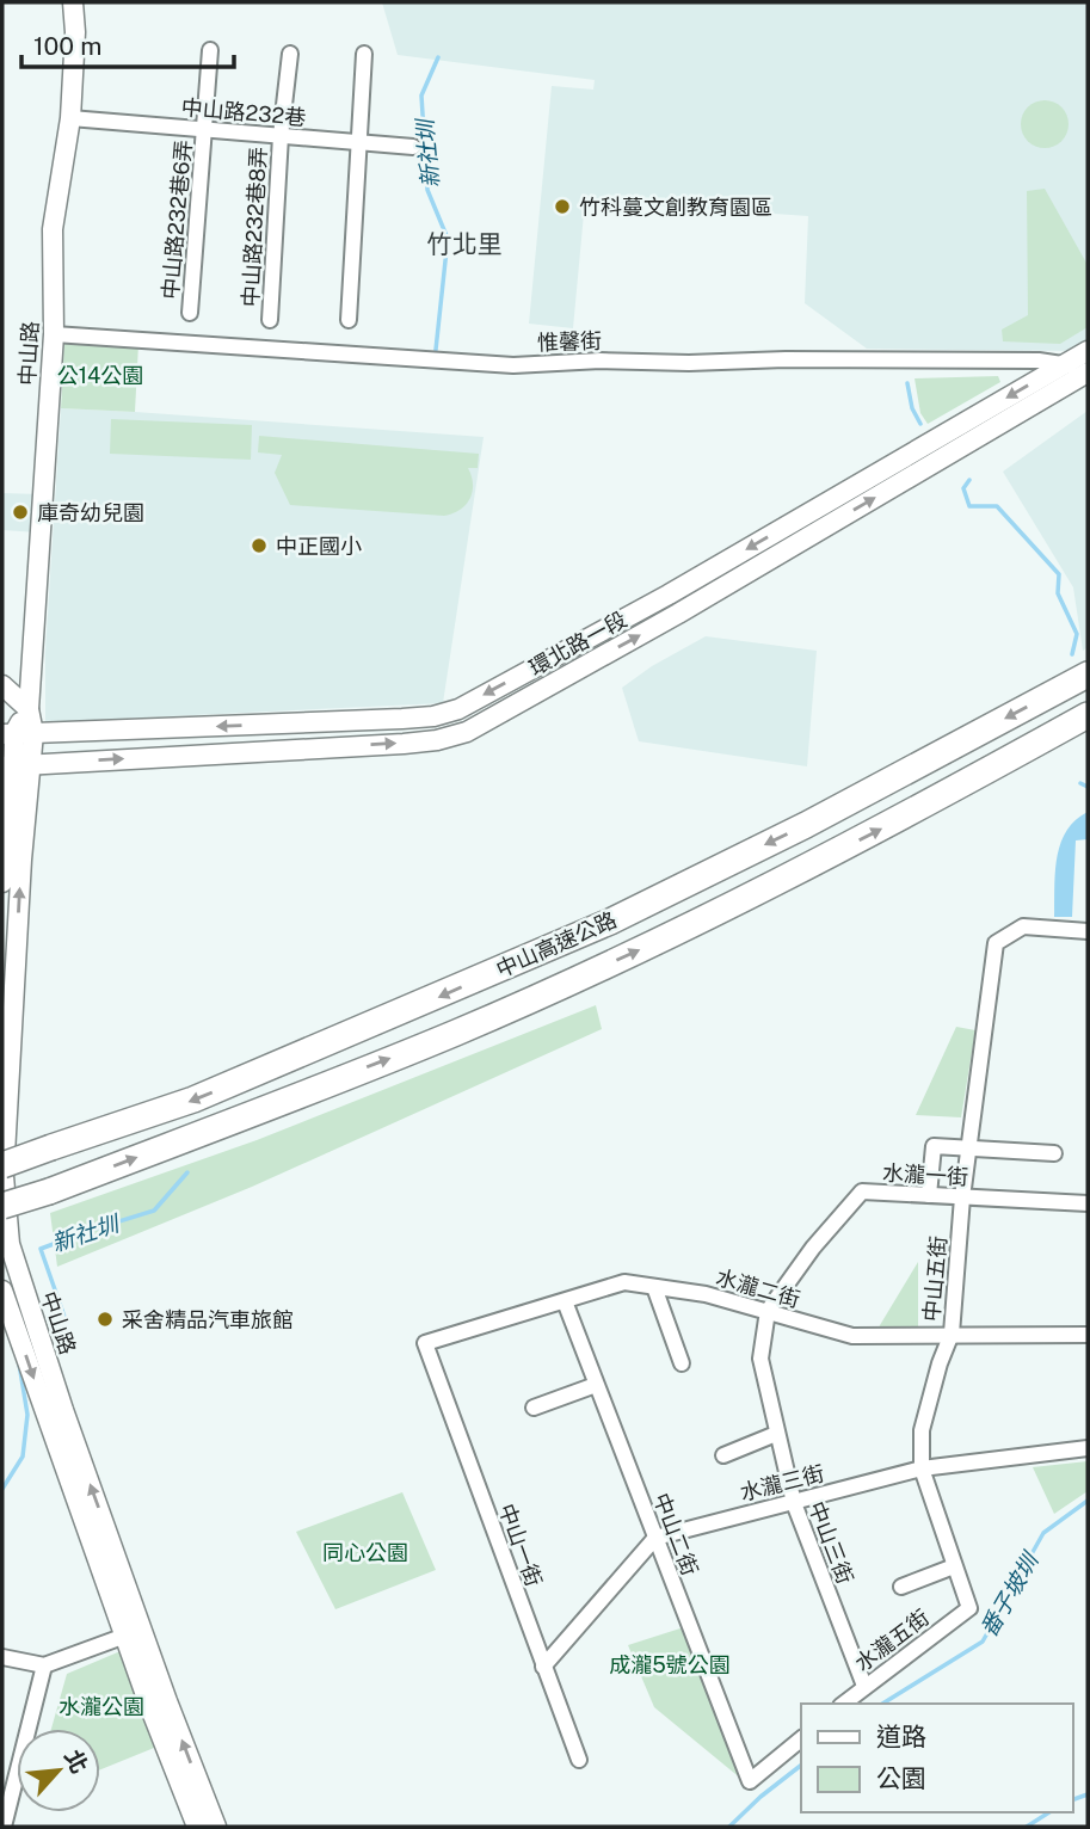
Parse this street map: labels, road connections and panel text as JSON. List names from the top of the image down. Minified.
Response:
{"streets":{"highway":["中山高速公路"],"street":["中山路232巷","中山路232巷6弄","中山路232巷8弄","惟馨街","中山路","環北路一段","水瀧一街","中山五街","水瀧二街","水瀧三街","中山二街","中山三街","中山一街","水瀧五街"]},"crossings":[["中山路232巷","中山路232巷6弄"],["中山路232巷","中山路232巷8弄"],["中山路232巷","中山路"],["惟馨街","中山路"],["惟馨街","環北路一段"],["中山路","環北路一段"],["水瀧一街","中山五街"],["水瀧一街","水瀧二街"],["水瀧一街","中山三街"],["中山五街","水瀧二街"],["中山五街","水瀧三街"],["中山五街","水瀧五街"],["水瀧二街","中山二街"],["水瀧二街","中山三街"],["水瀧二街","中山一街"],["水瀧三街","中山二街"],["水瀧三街","中山三街"],["中山三街","水瀧五街"]],"districts":["竹北里"],"water":["新社圳","番子坡圳"],"parks":["公14公園","同心公園","成瀧5號公園","水瀧公園"],"places":["竹科蔓文創教育園區","庫奇幼兒園","中正國小","采舍精品汽車旅館"],"legend":["道路","公園"],"scale_bar":"100 m","north":"top right"}
